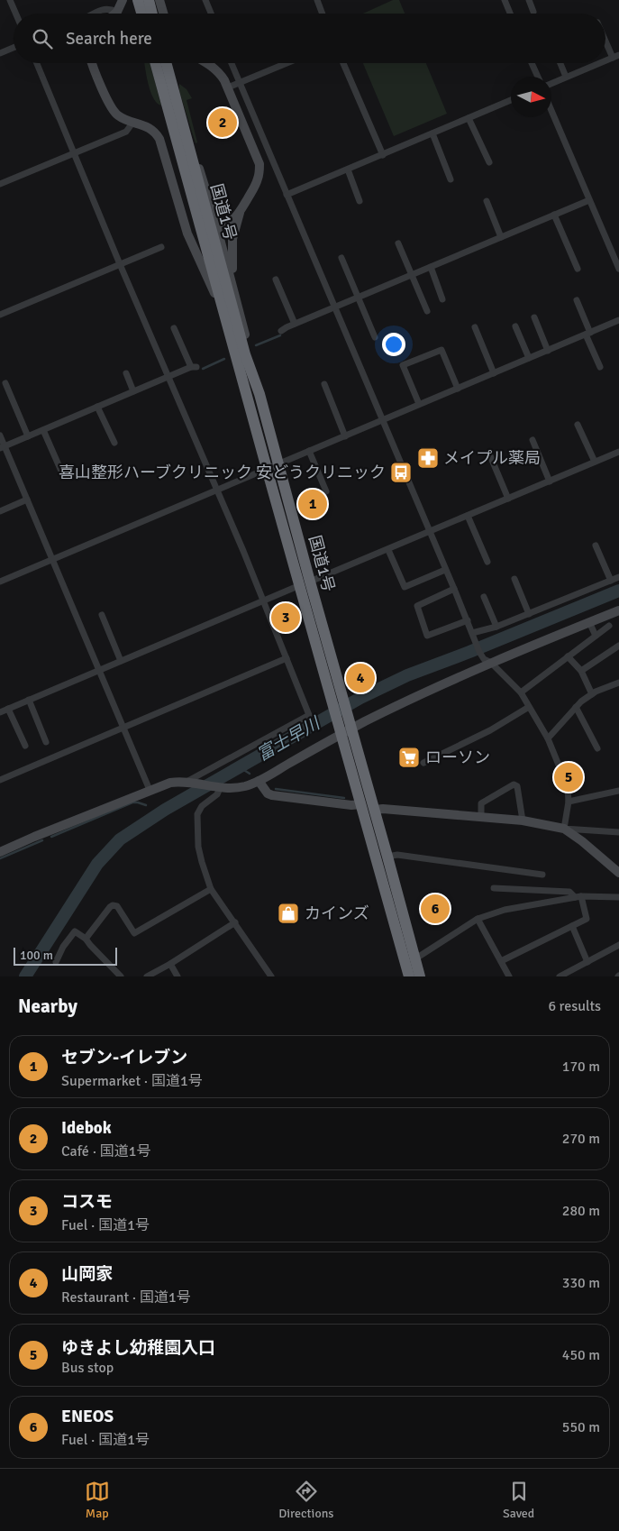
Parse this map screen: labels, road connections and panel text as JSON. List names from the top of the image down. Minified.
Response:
{"streets":{"highway":["国道1号"]},"water":["富士早川"],"places":{"pharmacy":["メイプル薬局"],"bus stop":["喜山整形ハーブクリニック 安どうクリニック"],"supermarket":["ローソン"],"shop":["カインズ"]},"scale_bar":"100 m","north":"right","page":{"search":"Search here","pins":["2","1","3","4","5","6"],"scale":"100 m","heading":["Nearby","6 results"],"list":[{"mark":"1","name":"セブン-イレブン","note":"Supermarket · 国道1号","value":"170 m"},{"mark":"2","name":"Idebok","note":"Café · 国道1号","value":"270 m"},{"mark":"3","name":"コスモ","note":"Fuel · 国道1号","value":"280 m"},{"mark":"4","name":"山岡家","note":"Restaurant · 国道1号","value":"330 m"},{"mark":"5","name":"ゆきよし幼稚園入口","note":"Bus stop","value":"450 m"},{"mark":"6","name":"ENEOS","note":"Fuel · 国道1号","value":"550 m"}],"nav":["Map","Directions","Saved"]}}
